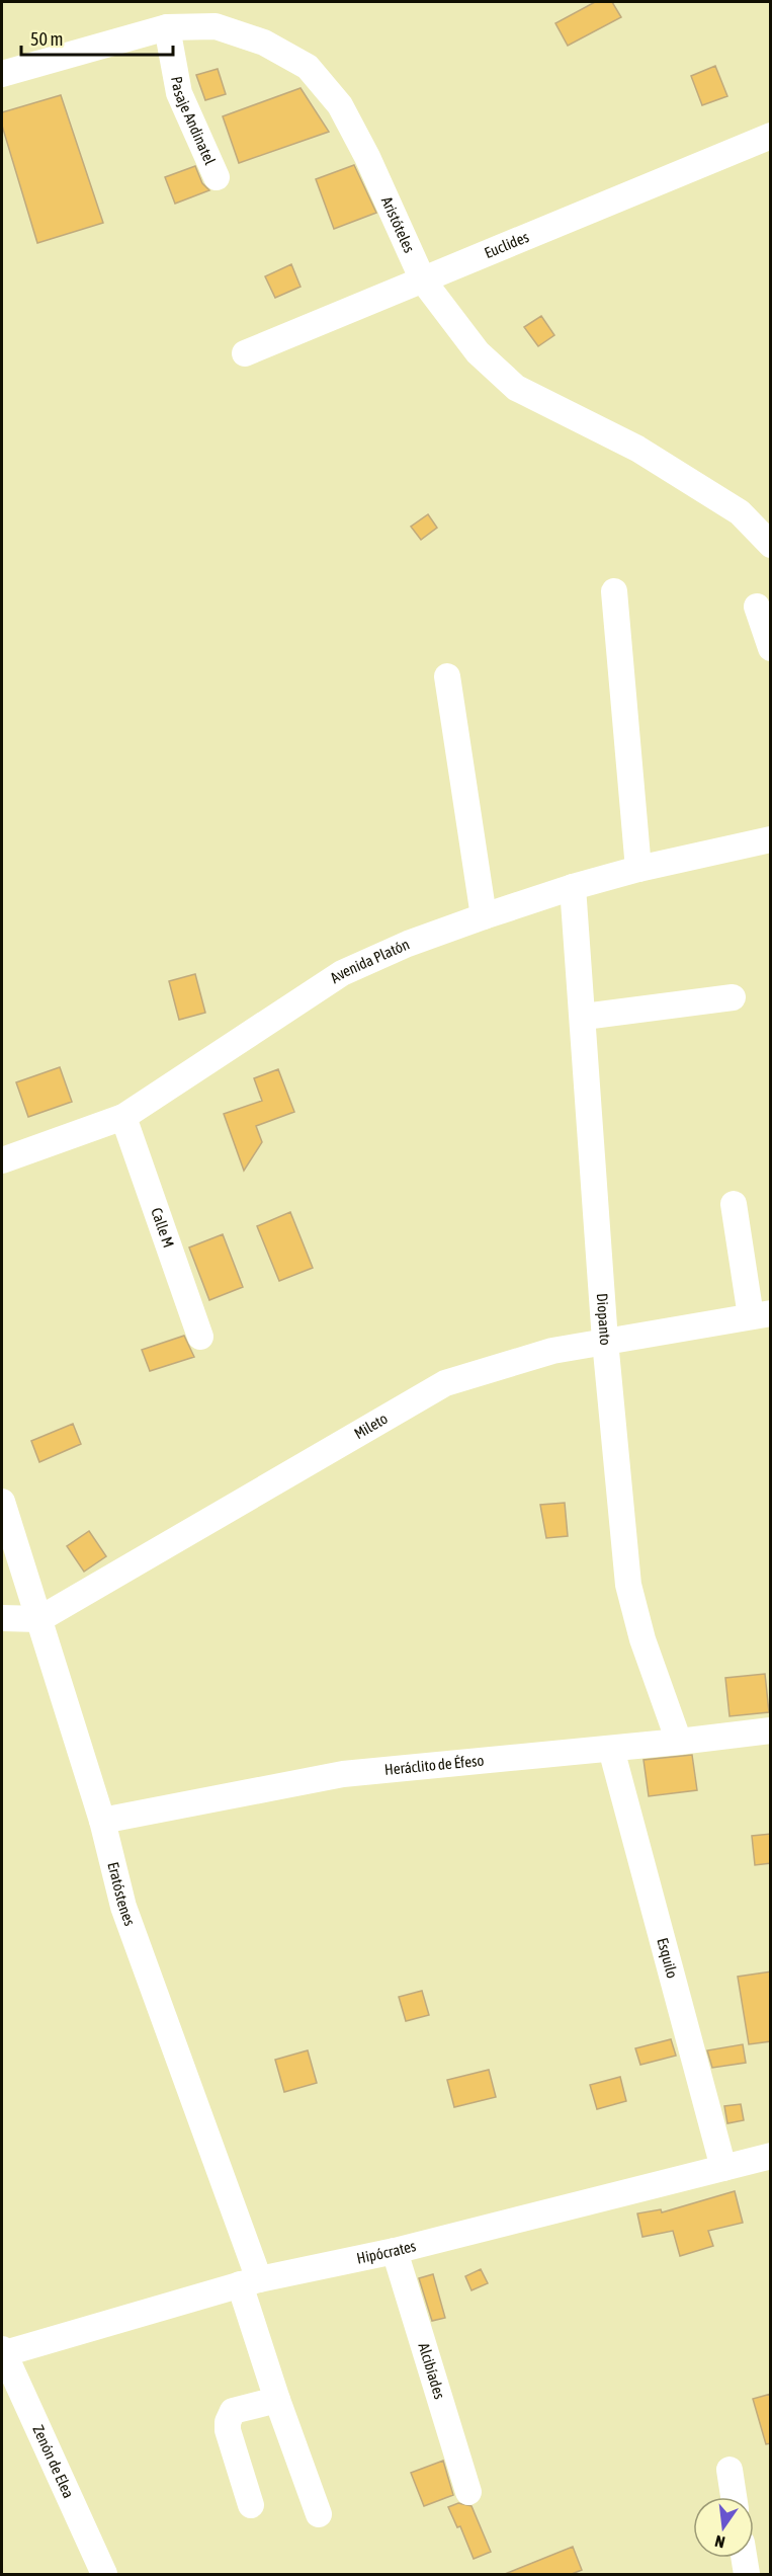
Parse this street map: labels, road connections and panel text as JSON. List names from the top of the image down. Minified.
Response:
{"streets":{"street":["Pasaje Andinatel","Aristóteles","Euclides","Avenida Platón","Calle M","Diopanto","Mileto","Heráclito de Éfeso","Eratóstenes","Esquilo","Hipócrates","Alcibíades","Zenón de Elea"]},"crossings":[["Pasaje Andinatel","Aristóteles"],["Aristóteles","Euclides"],["Avenida Platón","Calle M"],["Avenida Platón","Diopanto"],["Diopanto","Mileto"],["Diopanto","Heráclito de Éfeso"],["Mileto","Eratóstenes"],["Heráclito de Éfeso","Eratóstenes"],["Heráclito de Éfeso","Esquilo"],["Eratóstenes","Hipócrates"],["Esquilo","Hipócrates"],["Hipócrates","Alcibíades"],["Hipócrates","Zenón de Elea"]],"scale_bar":"50 m","north":"bottom"}
